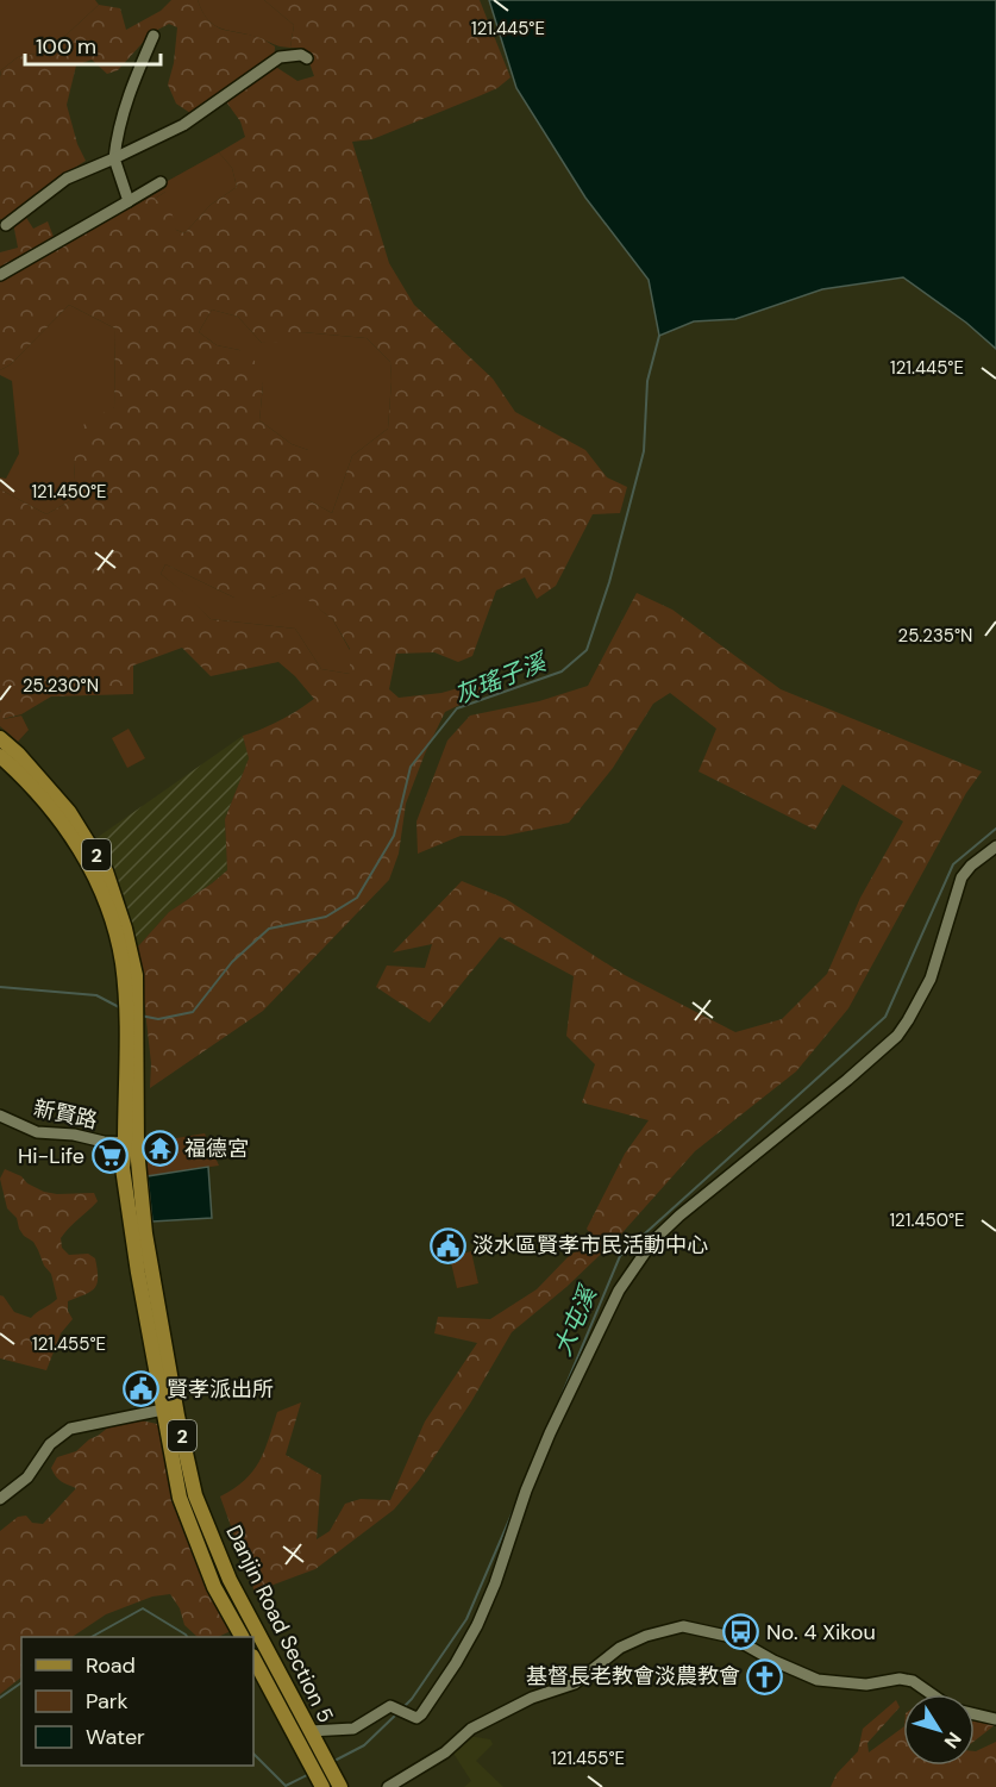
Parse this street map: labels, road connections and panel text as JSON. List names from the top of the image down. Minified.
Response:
{"streets":{"main road":["2","Danjin Road Section 5"],"street":["新賢路"]},"crossings":[["2","新賢路"],["2","Danjin Road Section 5"],["新賢路","Danjin Road Section 5"]],"water":["灰瑤子溪","大屯溪"],"places":{"temple":["福德宮"],"supermarket":["Hi-Life"],"public building":["淡水區賢孝市民活動中心","賢孝派出所"],"bus stop":["No. 4 Xikou"],"church":["基督長老教會淡農教會"]},"legend":["Road","Park","Water"],"scale_bar":"100 m","north":"bottom right","coordinates":["121.445°E","121.450°E","25.235°N","25.230°N","121.455°E"]}
